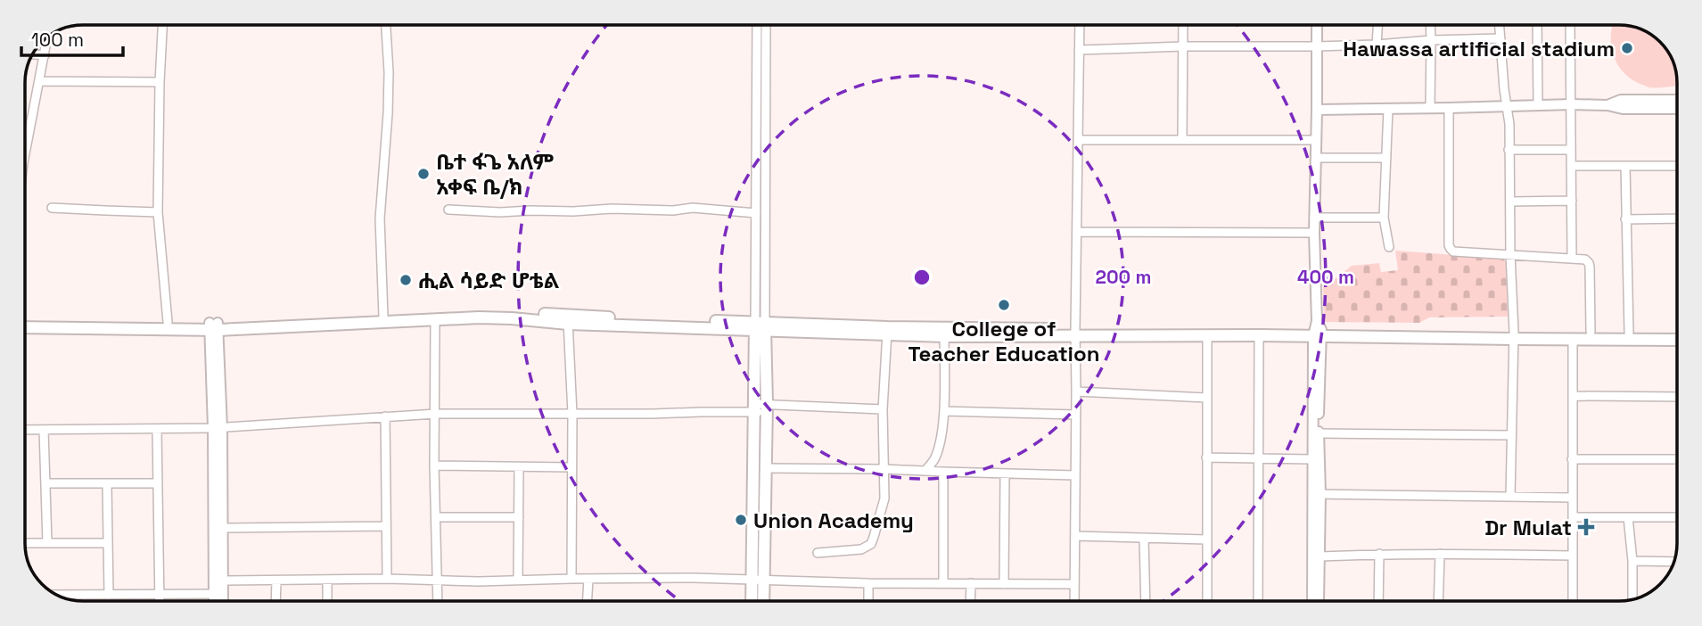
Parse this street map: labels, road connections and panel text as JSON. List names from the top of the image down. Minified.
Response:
{"places":{"other":["Hawassa artificial stadium","ቤተ ፋጌ አለም አቀፍ ቤ/ክ","ሒል ሳይድ ሆቴል","College of Teacher Education","Union Academy"],"health":["Dr Mulat"]},"scale_bar":"100 m","rings":["200 m","400 m"]}
